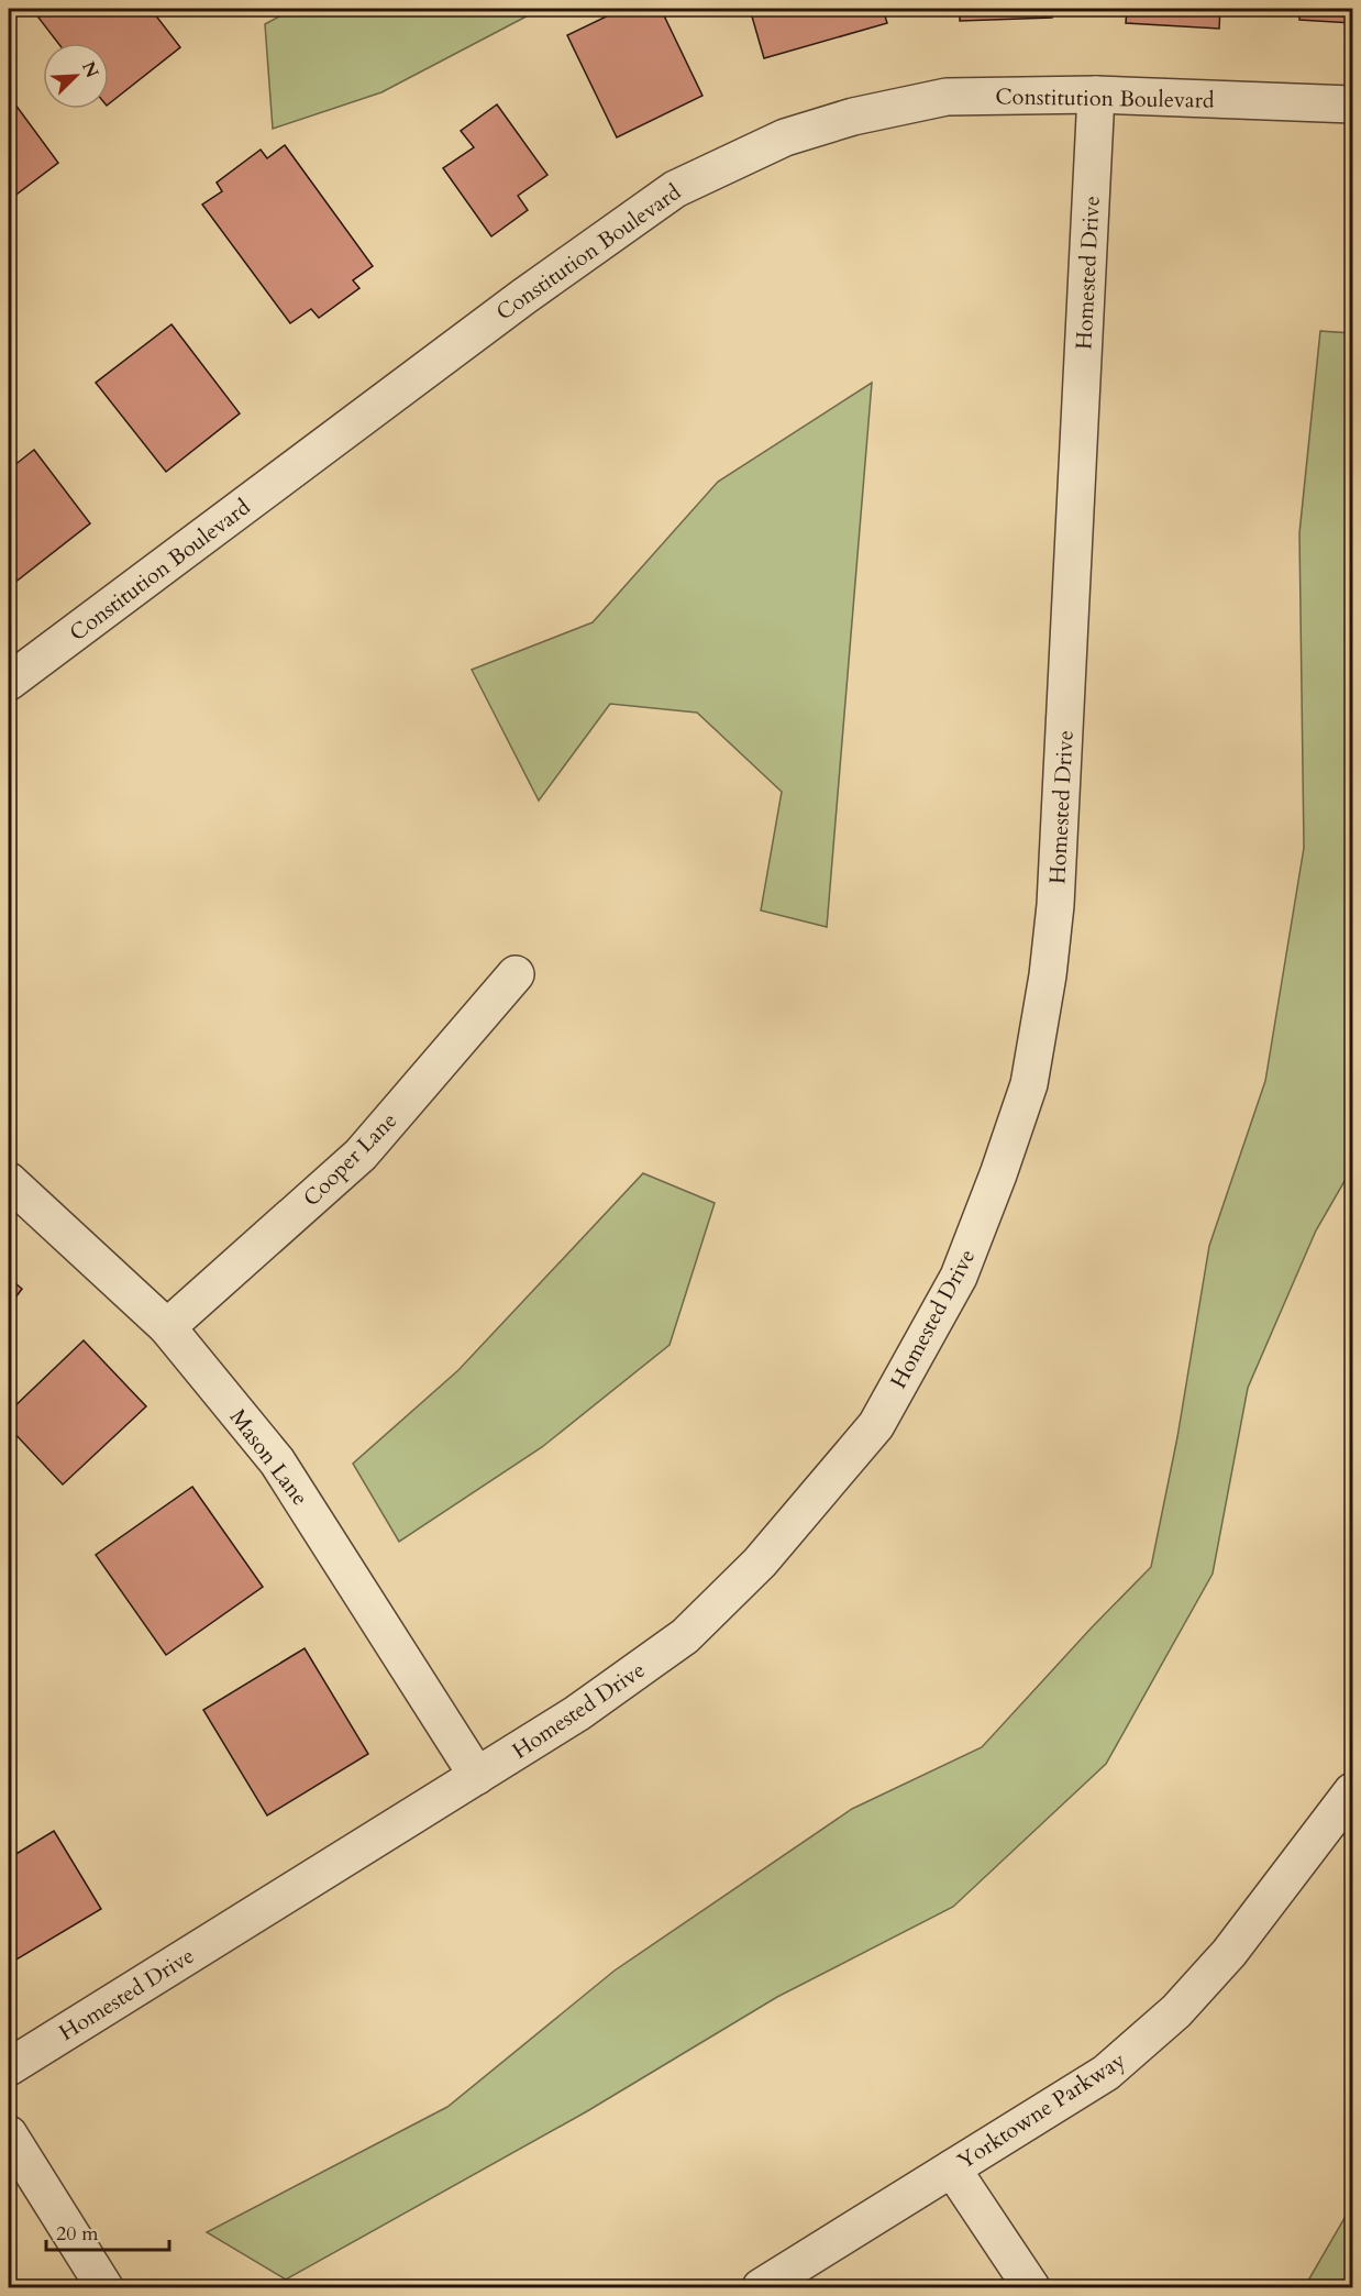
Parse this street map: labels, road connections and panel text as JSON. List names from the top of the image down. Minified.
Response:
{"streets":{"street":["Constitution Boulevard","Homested Drive","Cooper Lane","Mason Lane","Yorktowne Parkway"]},"crossings":[["Constitution Boulevard","Homested Drive"],["Homested Drive","Mason Lane"],["Cooper Lane","Mason Lane"]],"scale_bar":"20 m","north":"top right"}
